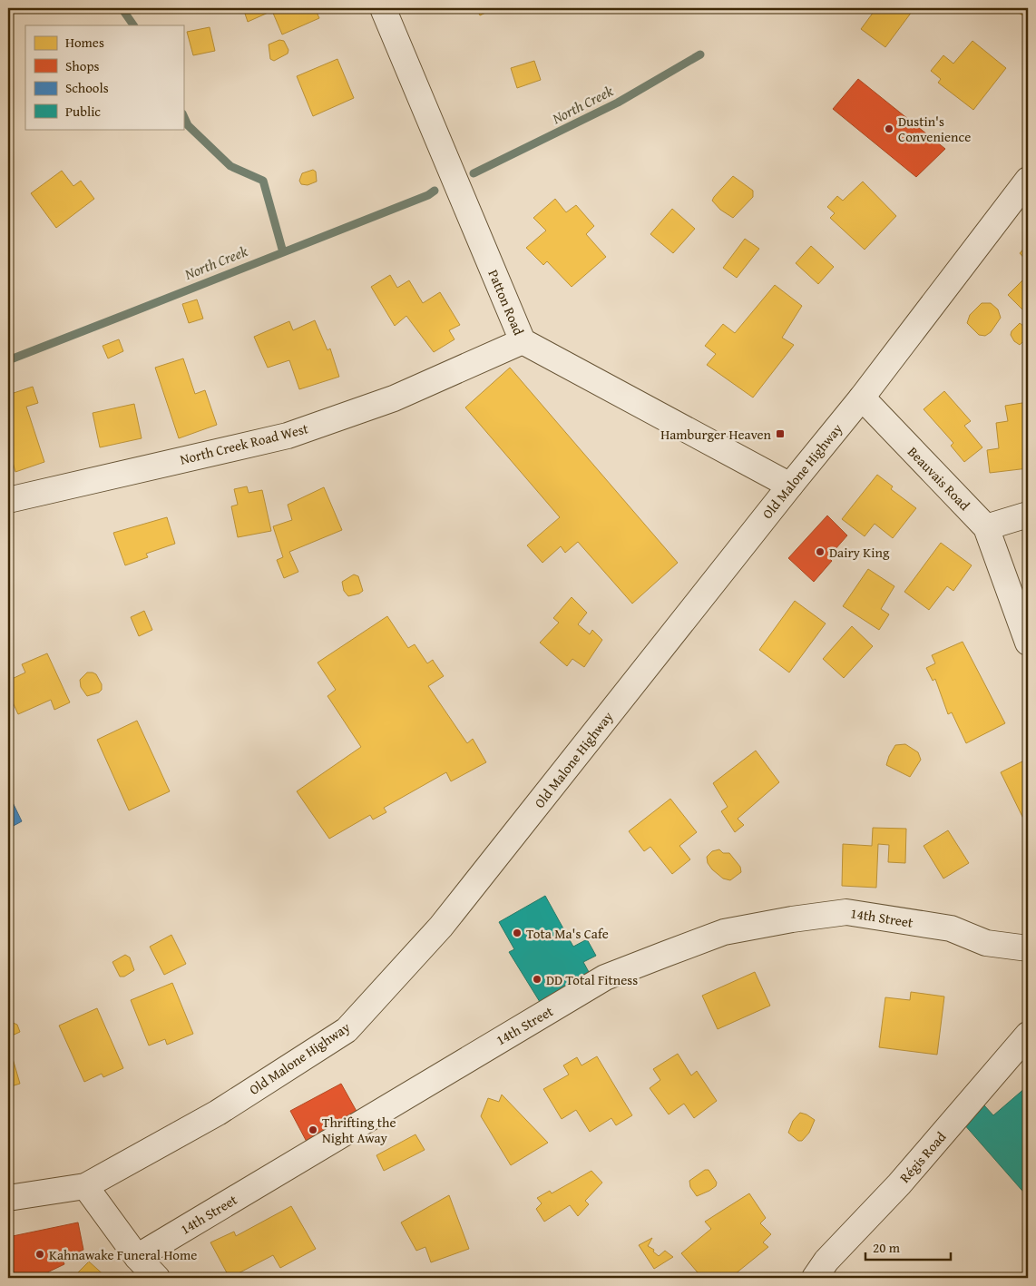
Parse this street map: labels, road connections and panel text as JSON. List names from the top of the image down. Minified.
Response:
{"streets":{"street":["Patton Road","North Creek Road West","Old Malone Highway","Beauvais Road","14th Street","Régis Road"]},"crossings":[["Patton Road","North Creek Road West"],["Patton Road","Old Malone Highway"],["Old Malone Highway","Beauvais Road"]],"water":["North Creek"],"places":{"other":["Dustin's Convenience","Dairy King","Tota Ma's Cafe","DD Total Fitness","Thrifting the Night Away","Kahnawake Funeral Home"],"transit":["Hamburger Heaven"]},"legend":["Homes","Shops","Schools","Public"],"scale_bar":"20 m"}
